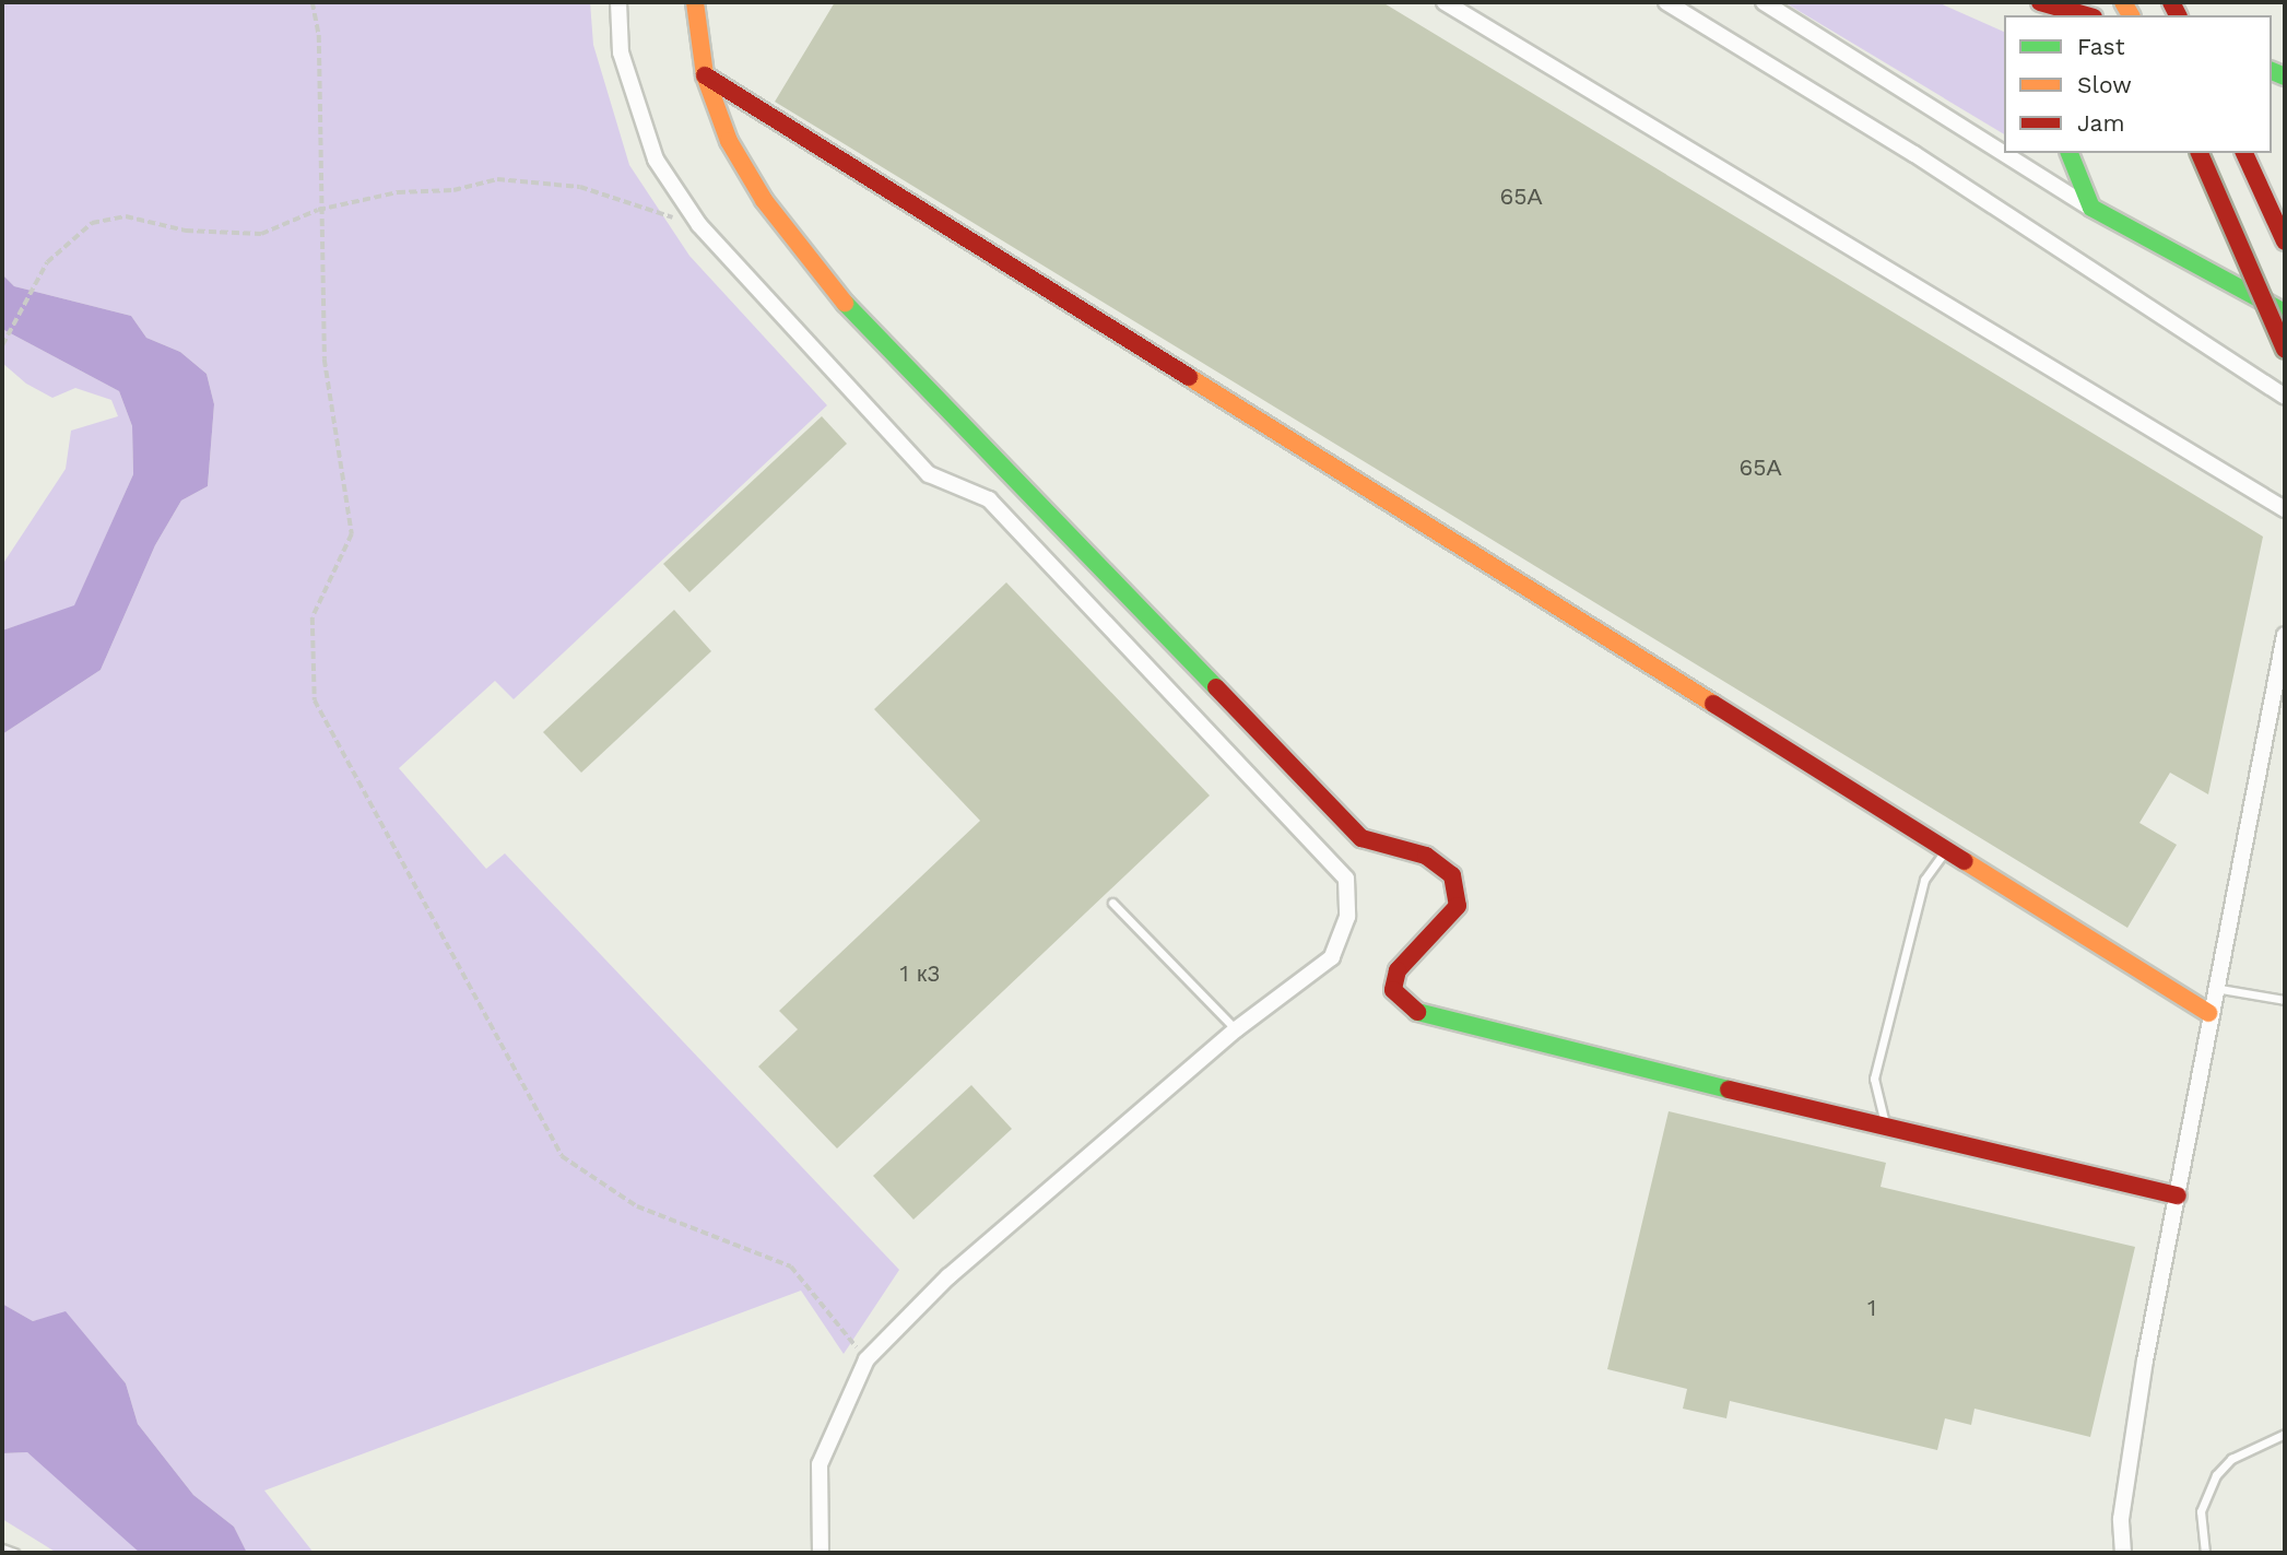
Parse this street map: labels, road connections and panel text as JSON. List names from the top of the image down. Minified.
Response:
{"house_numbers":["65А","65А","1 к3","1"],"legend":["Fast","Slow","Jam"]}
